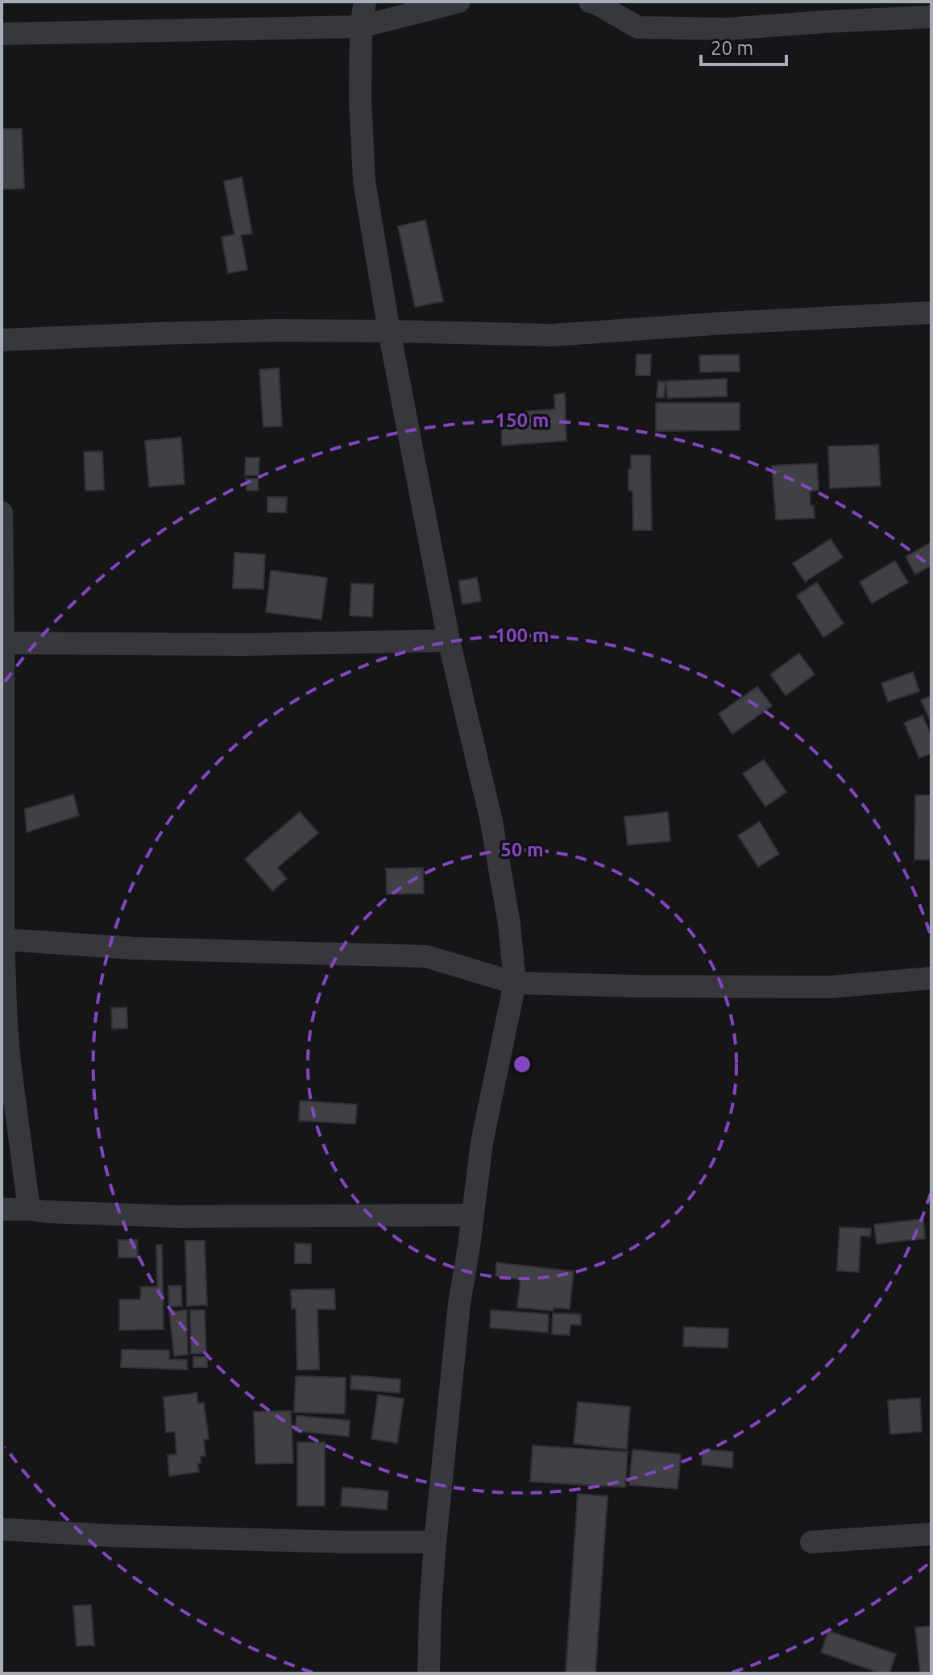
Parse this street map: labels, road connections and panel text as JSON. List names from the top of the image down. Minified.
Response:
{"scale_bar":"20 m","rings":["150 m","100 m","50 m"]}
